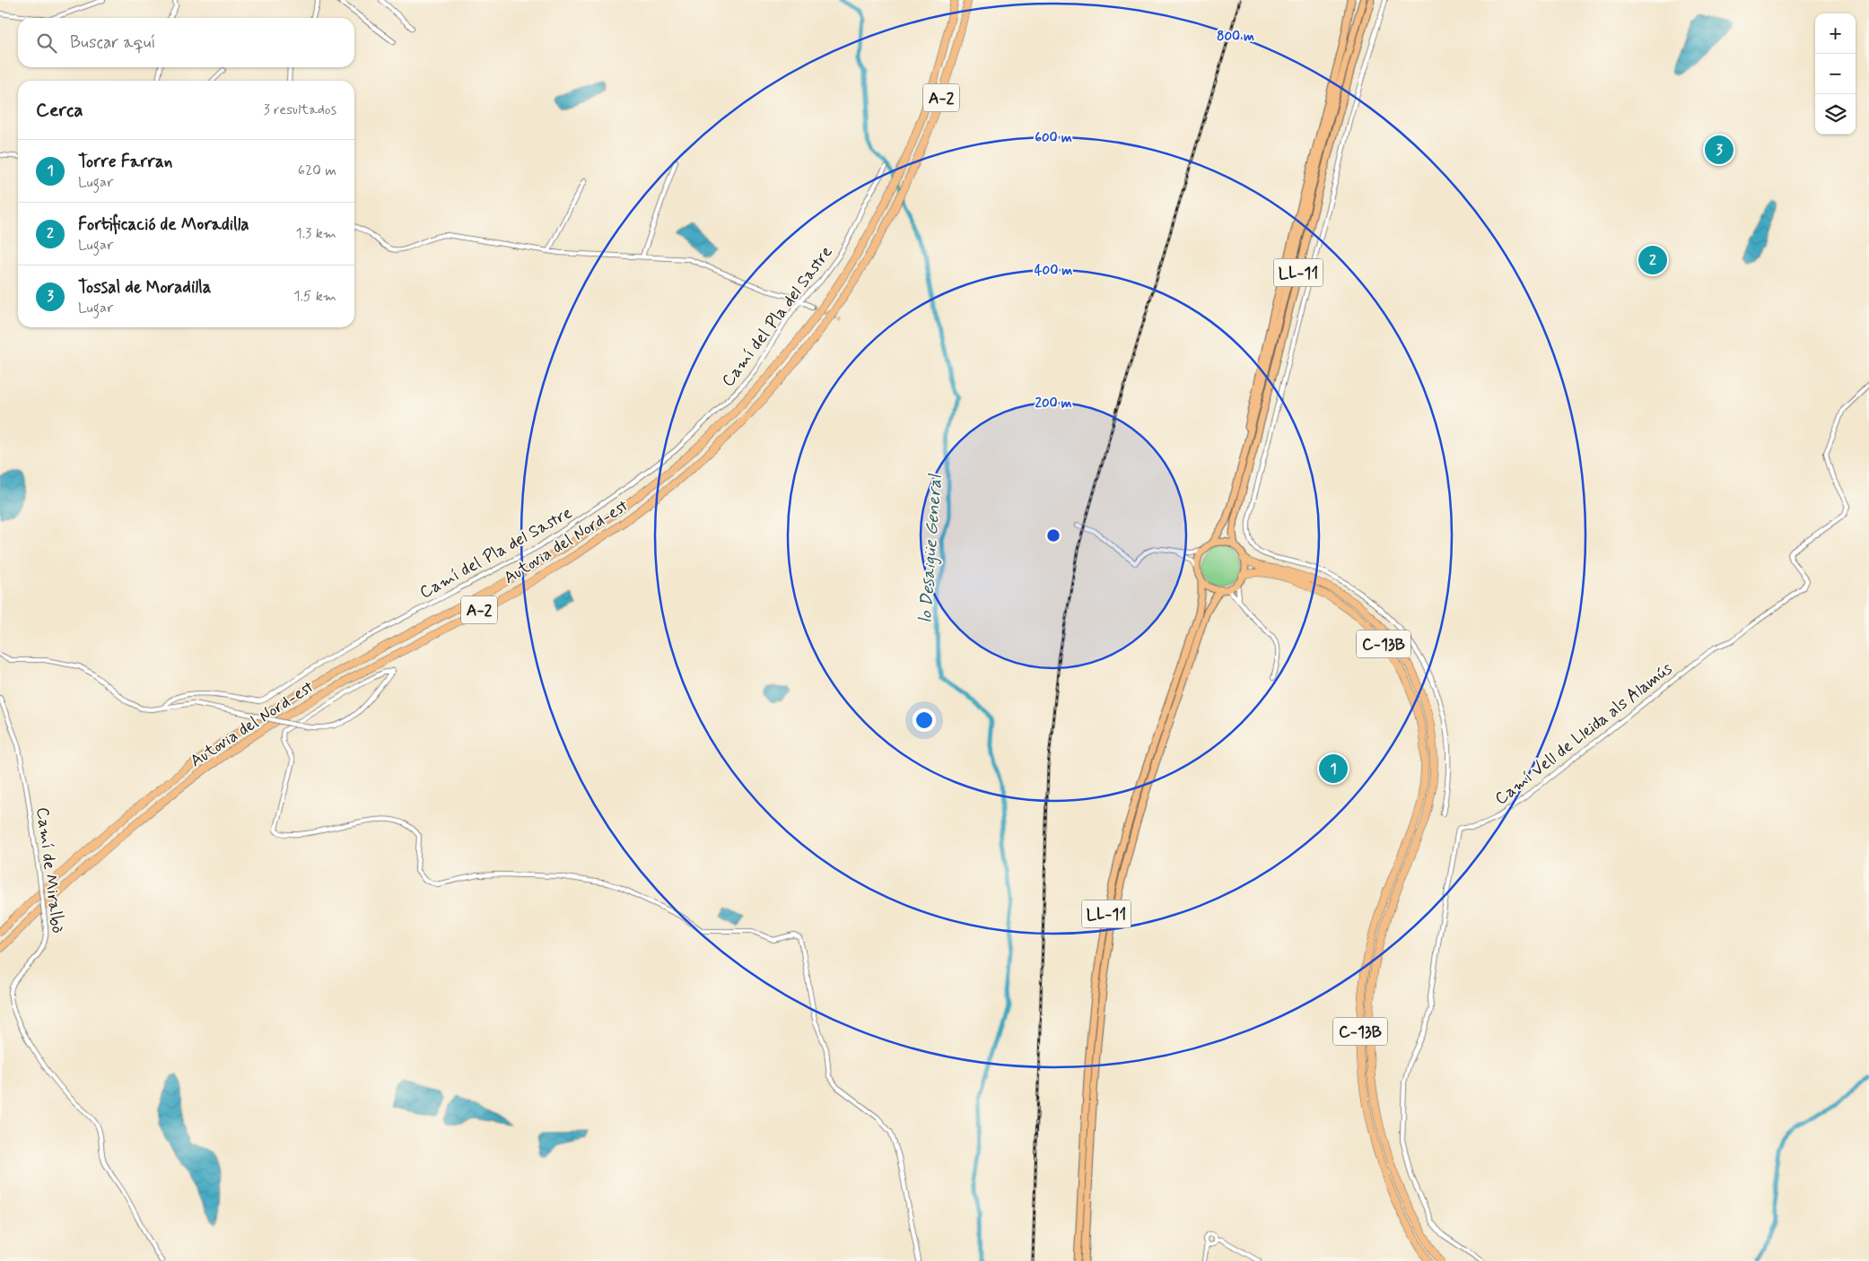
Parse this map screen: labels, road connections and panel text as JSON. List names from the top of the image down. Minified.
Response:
{"streets":{"highway":["A-2","LL-11","Autovia del Nord-est","C-13B"],"street":["Camí del Pla del Sastre","Camí Vell de Lleida als Alamús","Camí de Miralbò"]},"crossings":[["LL-11","C-13B"]],"water":["lo Desaigüe General"],"page":{"map_buttons":["+","−"],"search":"Buscar aquí","heading":["Cerca","3 resultados"],"pins":["3","2","1"],"list":[{"mark":"1","name":"Torre Farran","note":"Lugar","value":"620 m"},{"mark":"2","name":"Fortificació de Moradilla","note":"Lugar","value":"1.3 km"},{"mark":"3","name":"Tossal de Moradilla","note":"Lugar","value":"1.5 km"}]},"rings":["800 m","600 m","400 m","200 m"]}
